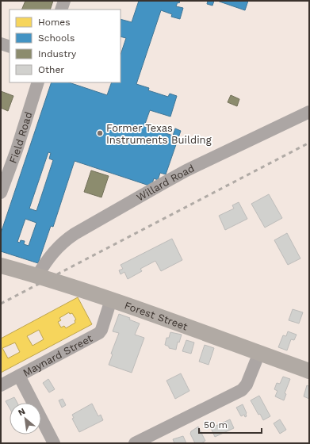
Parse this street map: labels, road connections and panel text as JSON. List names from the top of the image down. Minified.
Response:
{"streets":{"main road":["Forest Street"],"street":["Field Road","Willard Road","Maynard Street"]},"crossings":[["Willard Road","Forest Street"],["Forest Street","Maynard Street"]],"places":["Former Texas Instruments Building"],"legend":["Homes","Schools","Industry","Other"],"scale_bar":"50 m","north":"top left"}
